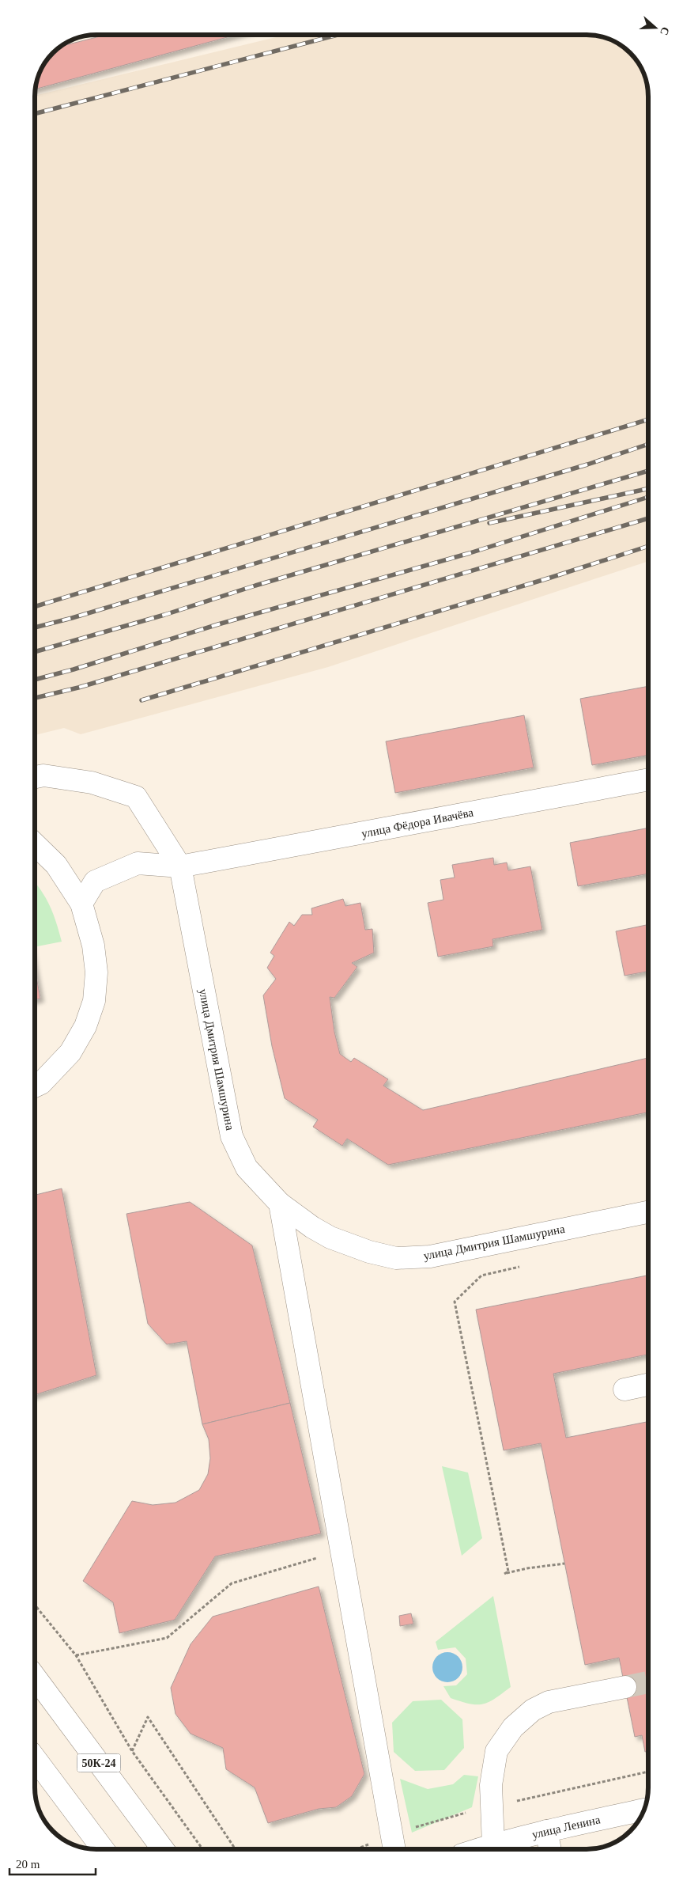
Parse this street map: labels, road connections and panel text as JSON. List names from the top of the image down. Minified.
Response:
{"streets":{"street":["улица Фёдора Ивачёва","улица Дмитрия Шамшурина","50К-24","улица Ленина"]},"crossings":[["улица Фёдора Ивачёва","улица Дмитрия Шамшурина"]],"scale_bar":"20 m","north":"right"}
